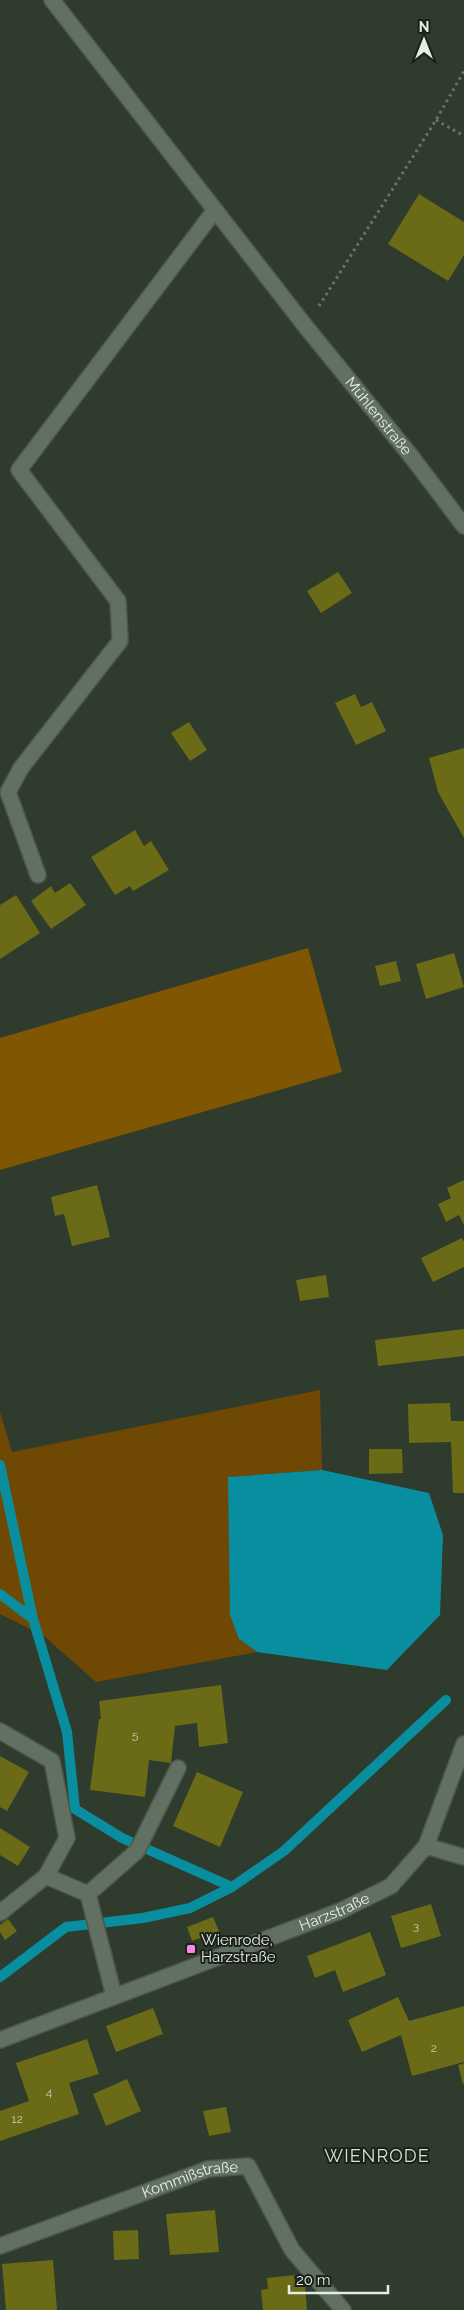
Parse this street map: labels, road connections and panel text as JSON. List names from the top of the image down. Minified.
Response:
{"streets":{"main road":["Mühlenstraße","Harzstraße","Kommißstraße"]},"districts":["WIENRODE"],"places":{"transit":["Wienrode, Harzstraße"]},"house_numbers":["5","3","2","4","12"],"scale_bar":"20 m","north":"top"}
